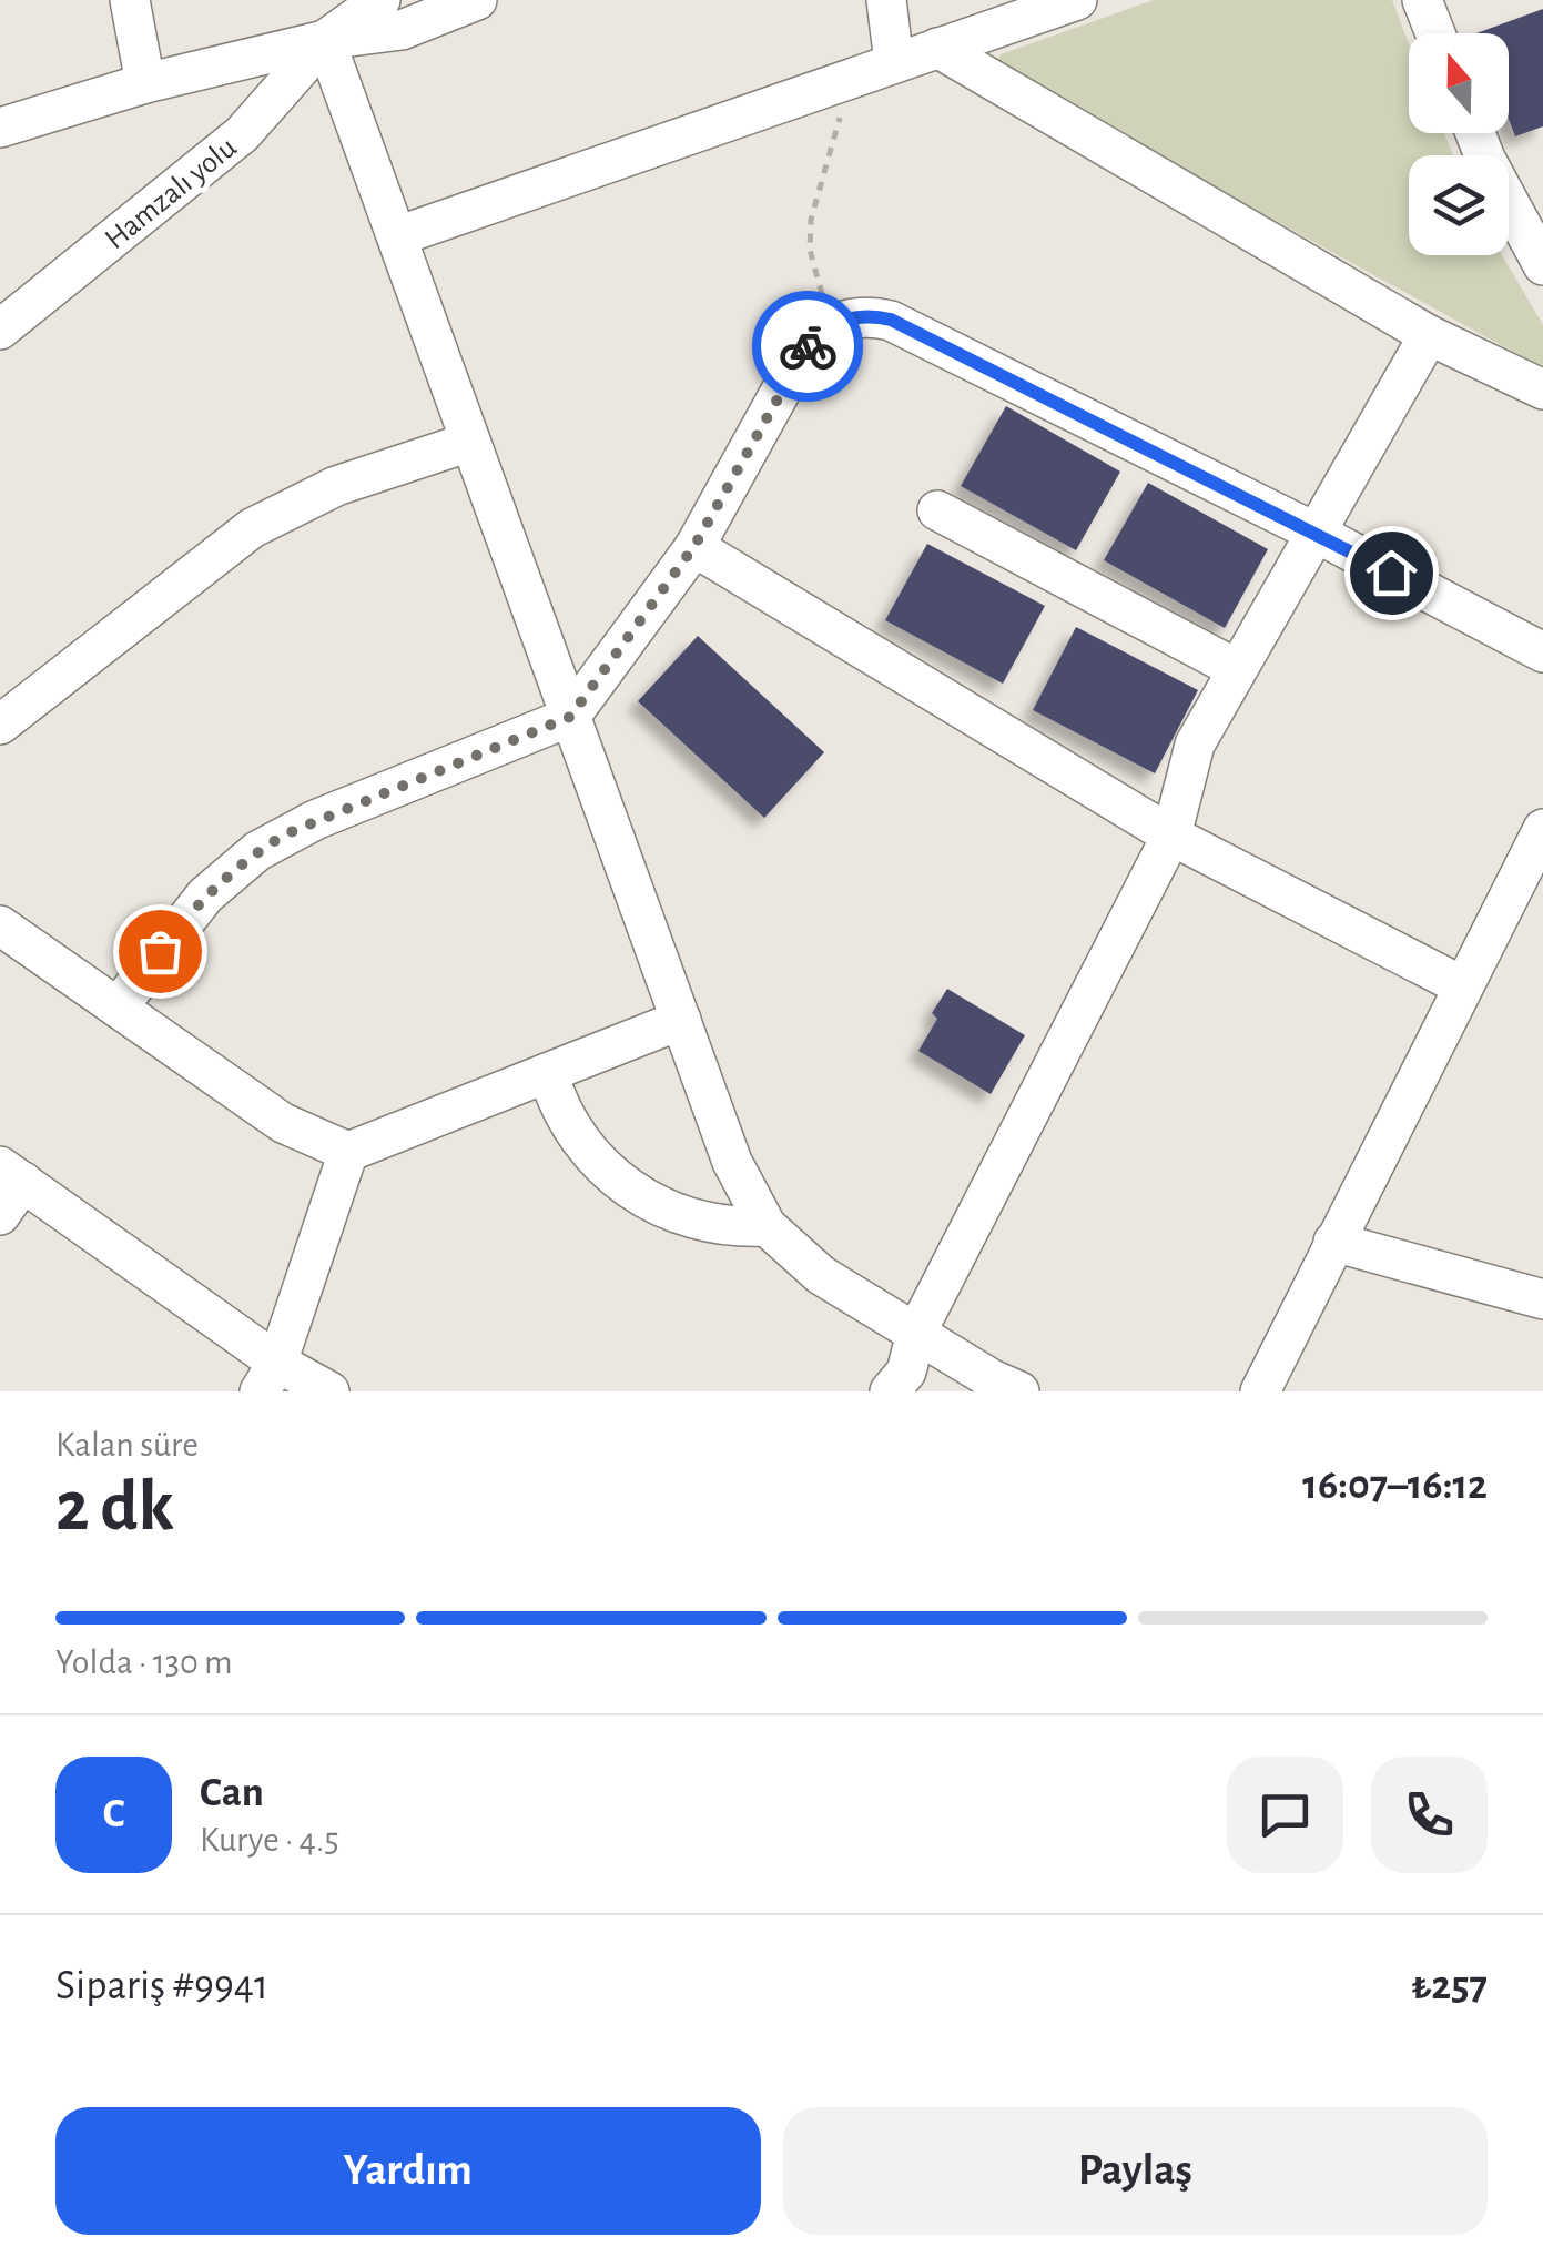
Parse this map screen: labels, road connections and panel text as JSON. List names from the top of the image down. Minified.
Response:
{"streets":{"street":["Hamzalı yolu"]},"north":"top","page":{"heading":["2 dk","Kalan süre","16:07–16:12"],"panel":["Can","Kurye · 4.5","Sipariş #9941","₺257"],"bar":"Yolda · 130 m","round":"C","buttons":["Yardım","Paylaş"]}}
